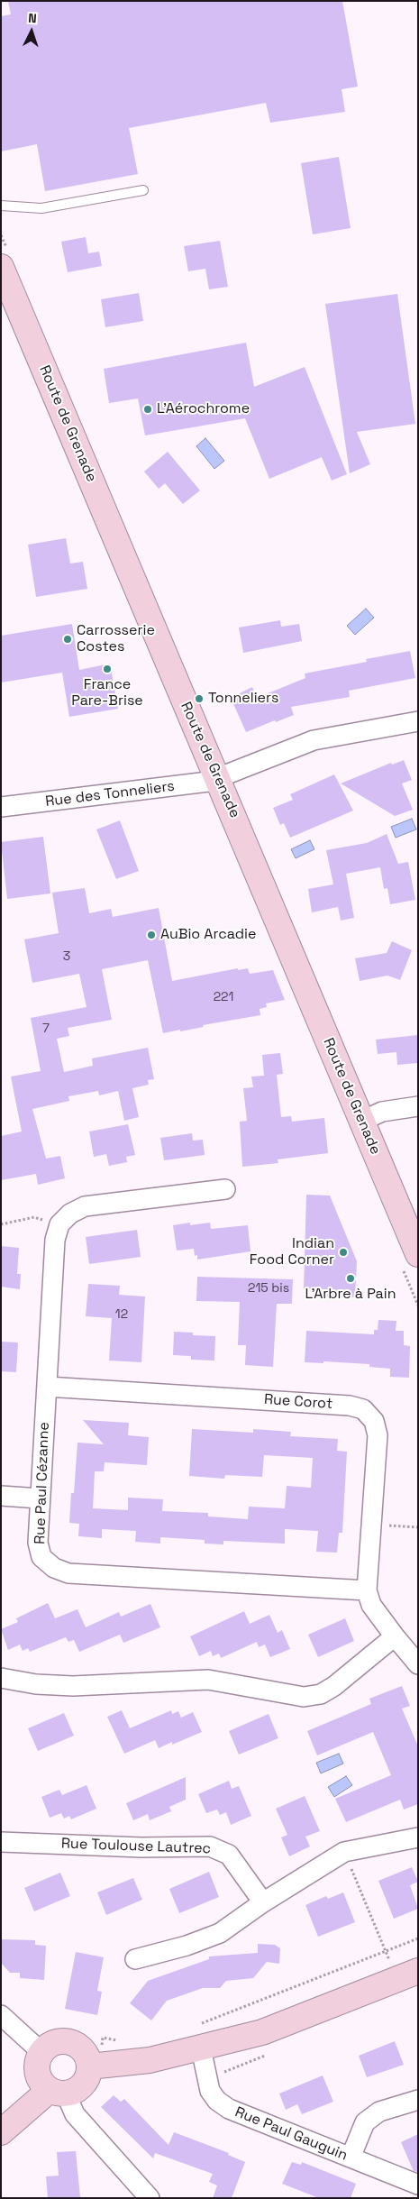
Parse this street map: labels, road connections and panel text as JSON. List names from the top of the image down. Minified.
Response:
{"streets":{"main road":["Route de Grenade"],"street":["Rue des Tonneliers","Rue Corot","Rue Paul Cézanne","Rue Toulouse Lautrec","Rue Paul Gauguin"]},"crossings":[["Route de Grenade","Rue des Tonneliers"],["Rue Corot","Rue Paul Cézanne"]],"places":["L'Aérochrome","Carrosserie Costes","France Pare-Brise","Tonneliers","AuBio Arcadie","Indian Food Corner","L'Arbre à Pain"],"house_numbers":["3","221","7","215 bis","12"],"north":"top"}
